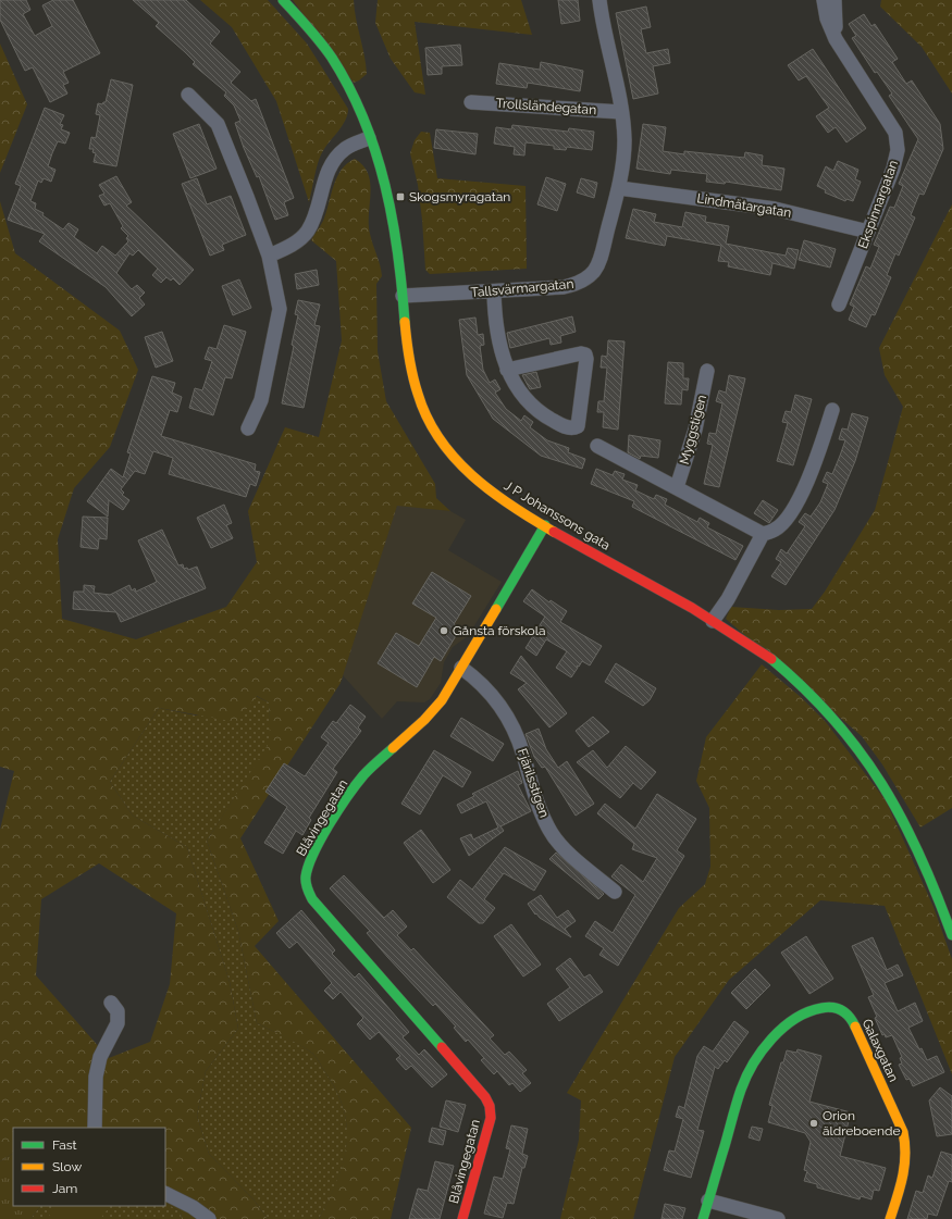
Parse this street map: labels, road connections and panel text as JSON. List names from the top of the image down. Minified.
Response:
{"streets":{"street":["Trollsländegatan","Ekspinnargatan","Lindmätargatan","Tallsvärmargatan","Myggstigen","J P Johanssons gata","Fjärilsstigen","Blåvingegatan","Galaxgatan"]},"crossings":[["Trollsländegatan","Tallsvärmargatan"],["Ekspinnargatan","Lindmätargatan"],["Lindmätargatan","Tallsvärmargatan"],["Tallsvärmargatan","J P Johanssons gata"],["J P Johanssons gata","Blåvingegatan"],["Fjärilsstigen","Blåvingegatan"]],"places":{"transit":["Skogsmyragatan"],"other":["Gånsta förskola","Orion äldreboende"]},"legend":["Fast","Slow","Jam"]}
